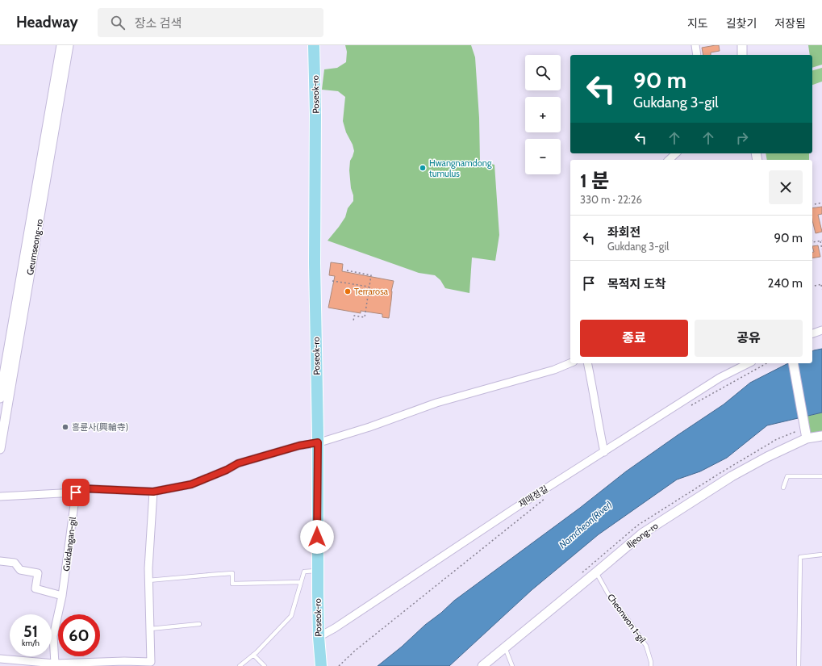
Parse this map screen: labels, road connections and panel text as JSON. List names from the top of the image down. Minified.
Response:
{"streets":{"main road":["Poseok-ro"],"street":["Geumseong-ro","재매정길","Iljeong-ro","Gukdangan-gil"],"lane":["Cheonwon 1-gil"]},"crossings":[["Poseok-ro","재매정길"],["Iljeong-ro","Cheonwon 1-gil"]],"water":["Namcheon(River)"],"places":["Hwangnamdong tumulus","Terrarosa","흥륜사(興輪寺)"],"page":{"header":"Headway","search":"장소 검색","nav":["지도","길찾기","저장됨"],"map_buttons":["+","−"],"turn":["90 m","Gukdang 3-gil"],"heading":["1 분","330 m · 22:26"],"list":[{"name":"좌회전","note":"Gukdang 3-gil","value":"90 m"},{"name":"목적지 도착","value":"240 m"}],"buttons":["종료","공유"],"speed":"51 km/h","limit":"60"}}
